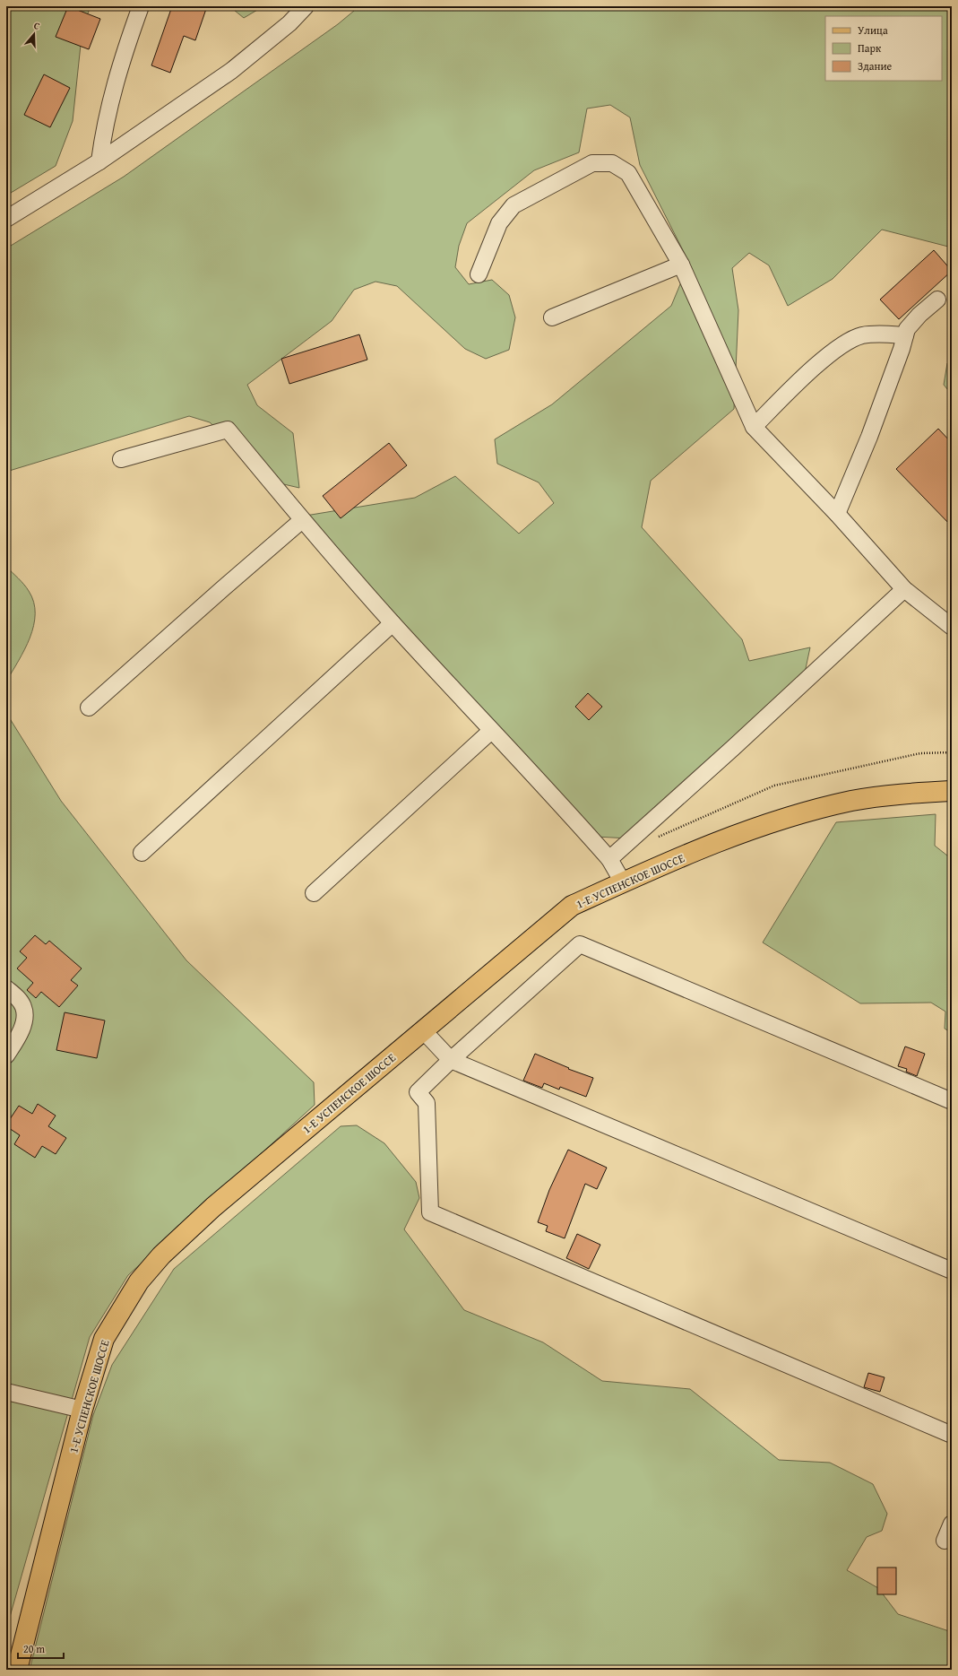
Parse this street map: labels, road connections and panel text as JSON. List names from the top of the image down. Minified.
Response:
{"streets":{"main road":["1-Е УСПЕНСКОЕ ШОССЕ"]},"legend":["Улица","Парк","Здание"],"scale_bar":"20 m","north":"top"}
